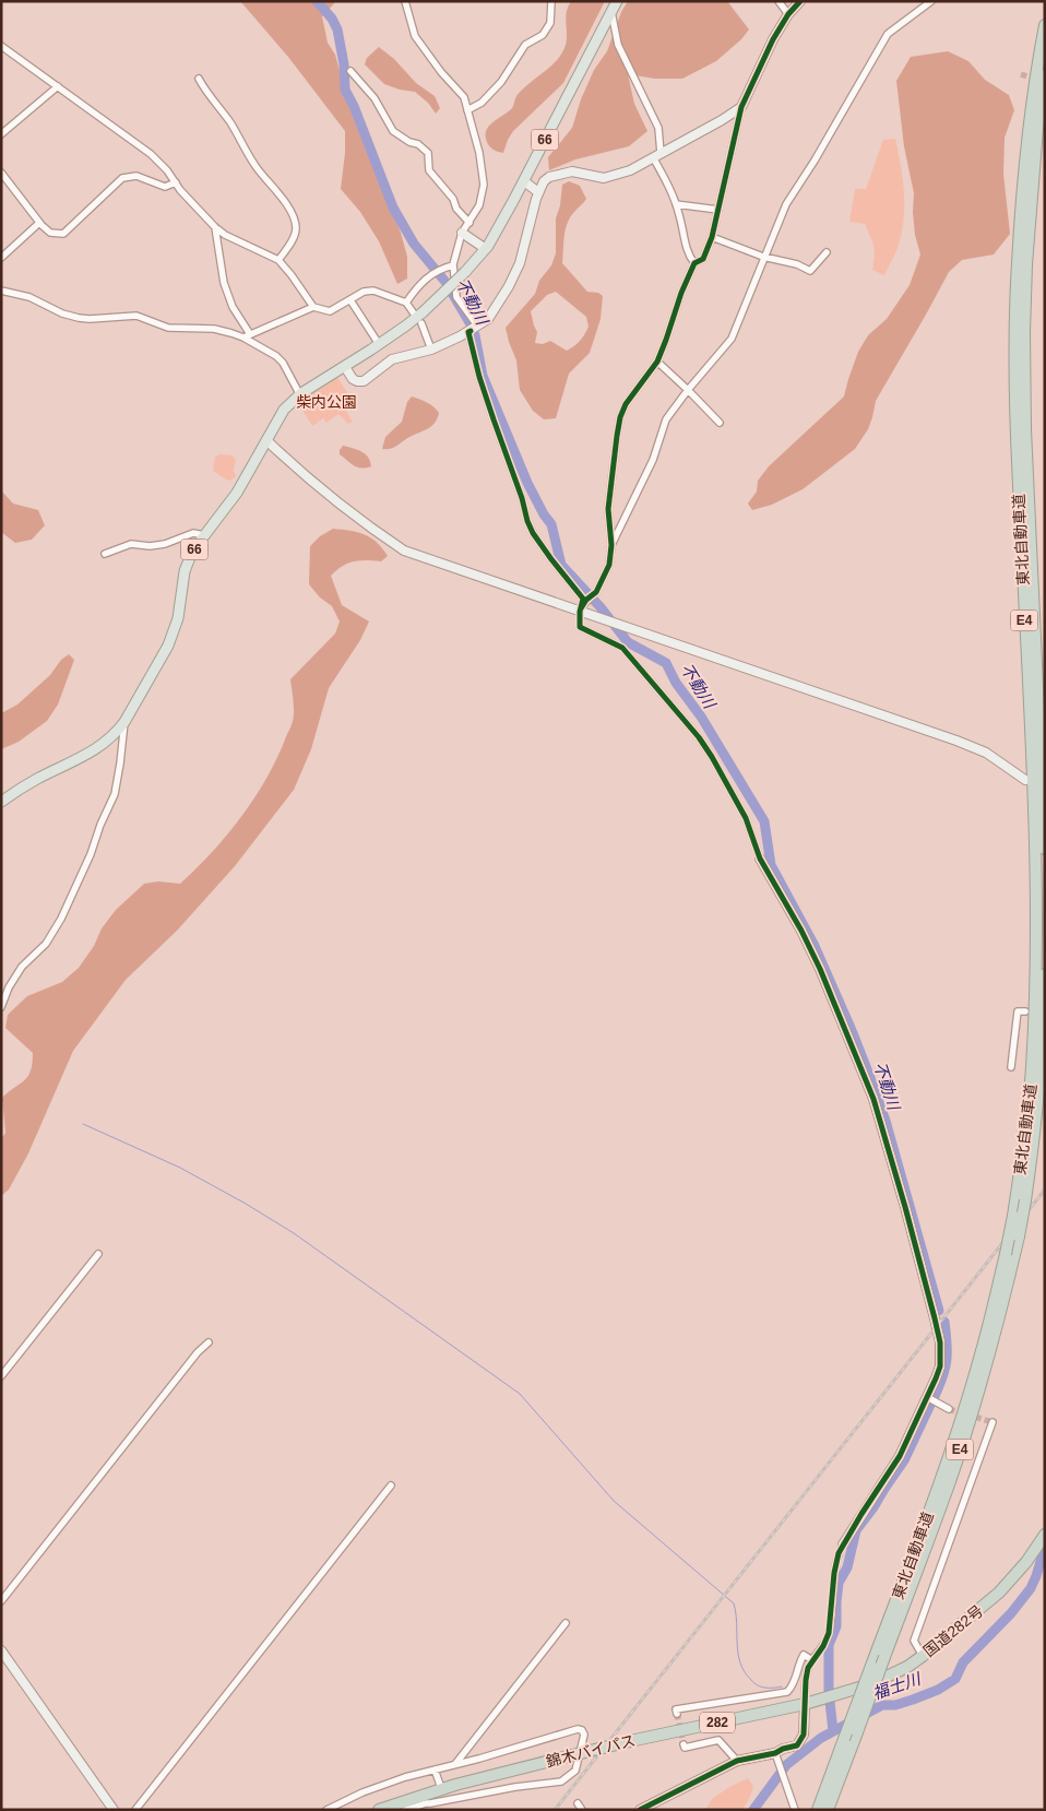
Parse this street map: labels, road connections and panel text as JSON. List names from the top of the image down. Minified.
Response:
{"streets":{"highway":["東北自動車道","E4","国道282号","282","錦木バイパス"],"main road":["66"]},"crossings":[["国道282号","錦木バイパス"]],"water":["不動川","福士川"],"parks":["柴内公園"]}
